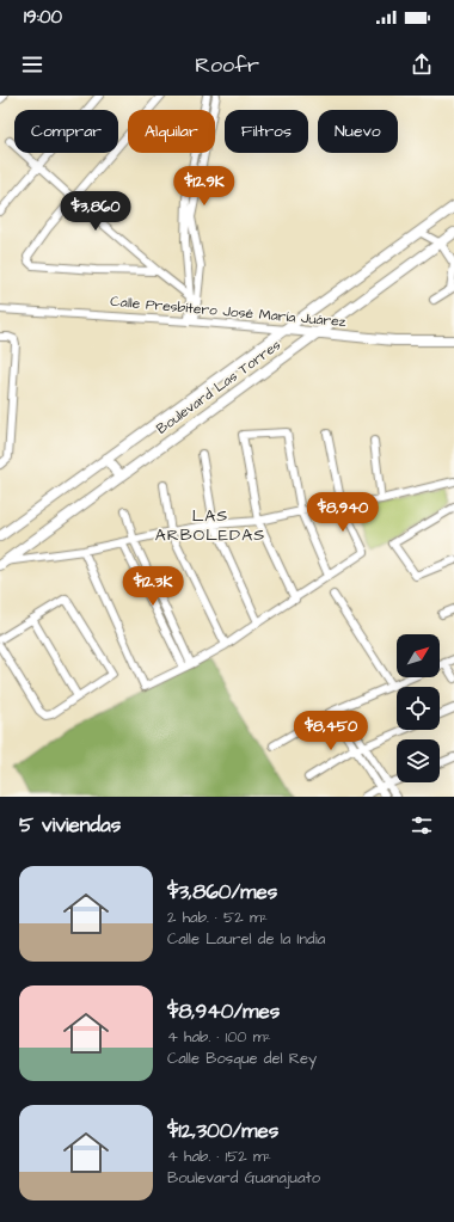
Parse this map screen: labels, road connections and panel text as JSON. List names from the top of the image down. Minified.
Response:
{"streets":{"street":["Calle Presbítero José María Juárez","Boulevard Las Torres"]},"crossings":[["Calle Presbítero José María Juárez","Boulevard Las Torres"]],"districts":["LAS ARBOLEDAS"],"north":"top right","page":{"status":"19:00","header":"Roofr","chip":["Comprar","Alquilar","Filtros","Nuevo"],"price":["$12.9K","$3,860","$8,940","$12.3K","$8,450"],"heading":"5 viviendas","list":[{"name":"$3,860/mes","note":"2 hab. · 52 m² · Calle Laurel de la India"},{"name":"$8,940/mes","note":"4 hab. · 100 m² · Calle Bosque del Rey"},{"name":"$12,300/mes","note":"4 hab. · 152 m² · Boulevard Guanajuato"}]}}
